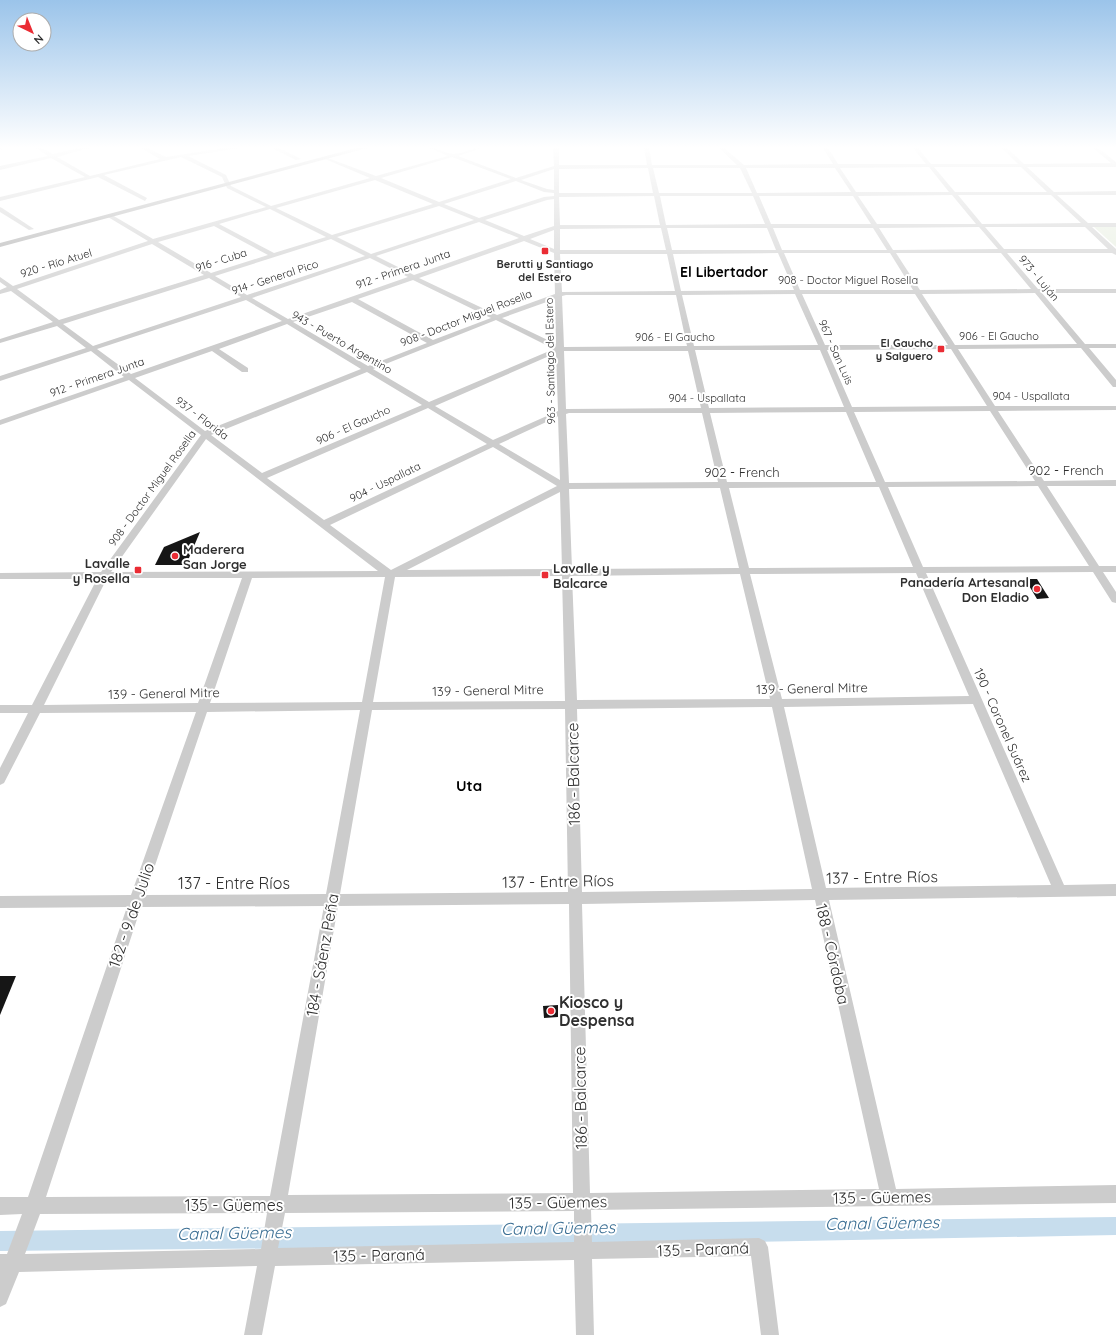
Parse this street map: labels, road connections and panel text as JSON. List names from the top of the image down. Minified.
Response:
{"streets":{"street":["916 - Cuba","920 - Río Atuel","912 - Primera Junta","914 - General Pico","973 - Luján","908 - Doctor Miguel Rosella","906 - El Gaucho","943 - Puerto Argentino","967 - San Luis","963 - Santiago del Estero","904 - Uspallata","937 - Florida","902 - French","139 - General Mitre","190 - Coronel Suárez","186 - Balcarce","137 - Entre Ríos","182 - 9 de Julio","188 - Córdoba","184 - Sáenz Peña","135 - Güemes","135 - Paraná"]},"crossings":[["916 - Cuba","943 - Puerto Argentino"],["916 - Cuba","937 - Florida"],["920 - Río Atuel","943 - Puerto Argentino"],["920 - Río Atuel","937 - Florida"],["912 - Primera Junta","973 - Luján"],["912 - Primera Junta","943 - Puerto Argentino"],["912 - Primera Junta","967 - San Luis"],["912 - Primera Junta","963 - Santiago del Estero"],["912 - Primera Junta","937 - Florida"],["912 - Primera Junta","188 - Córdoba"],["914 - General Pico","943 - Puerto Argentino"],["914 - General Pico","937 - Florida"],["973 - Luján","908 - Doctor Miguel Rosella"],["973 - Luján","906 - El Gaucho"],["908 - Doctor Miguel Rosella","943 - Puerto Argentino"],["908 - Doctor Miguel Rosella","967 - San Luis"],["908 - Doctor Miguel Rosella","963 - Santiago del Estero"],["908 - Doctor Miguel Rosella","937 - Florida"],["908 - Doctor Miguel Rosella","139 - General Mitre"],["908 - Doctor Miguel Rosella","188 - Córdoba"],["906 - El Gaucho","943 - Puerto Argentino"],["906 - El Gaucho","967 - San Luis"],["906 - El Gaucho","963 - Santiago del Estero"],["906 - El Gaucho","937 - Florida"],["906 - El Gaucho","188 - Córdoba"],["943 - Puerto Argentino","963 - Santiago del Estero"],["943 - Puerto Argentino","904 - Uspallata"],["943 - Puerto Argentino","902 - French"],["967 - San Luis","904 - Uspallata"],["967 - San Luis","902 - French"],["967 - San Luis","190 - Coronel Suárez"],["963 - Santiago del Estero","904 - Uspallata"],["963 - Santiago del Estero","902 - French"],["963 - Santiago del Estero","186 - Balcarce"],["904 - Uspallata","937 - Florida"],["904 - Uspallata","188 - Córdoba"],["937 - Florida","902 - French"],["937 - Florida","184 - Sáenz Peña"],["902 - French","188 - Córdoba"],["902 - French","184 - Sáenz Peña"],["139 - General Mitre","190 - Coronel Suárez"],["139 - General Mitre","186 - Balcarce"],["139 - General Mitre","182 - 9 de Julio"],["139 - General Mitre","188 - Córdoba"],["139 - General Mitre","184 - Sáenz Peña"],["190 - Coronel Suárez","137 - Entre Ríos"],["186 - Balcarce","137 - Entre Ríos"],["186 - Balcarce","135 - Güemes"],["186 - Balcarce","135 - Paraná"],["137 - Entre Ríos","182 - 9 de Julio"],["137 - Entre Ríos","188 - Córdoba"],["137 - Entre Ríos","184 - Sáenz Peña"],["182 - 9 de Julio","135 - Güemes"],["182 - 9 de Julio","135 - Paraná"],["188 - Córdoba","135 - Güemes"],["184 - Sáenz Peña","135 - Güemes"],["184 - Sáenz Peña","135 - Paraná"]],"districts":["El Libertador","Uta"],"water":["Canal Güemes"],"places":{"transit":["Berutti y Santiago del Estero","El Gaucho y Salguero","Lavalle y Rosella","Lavalle y Balcarce"],"other":["Maderera San Jorge","Panadería Artesanal Don Eladio","Kiosco y Despensa"]},"north":"bottom right"}
